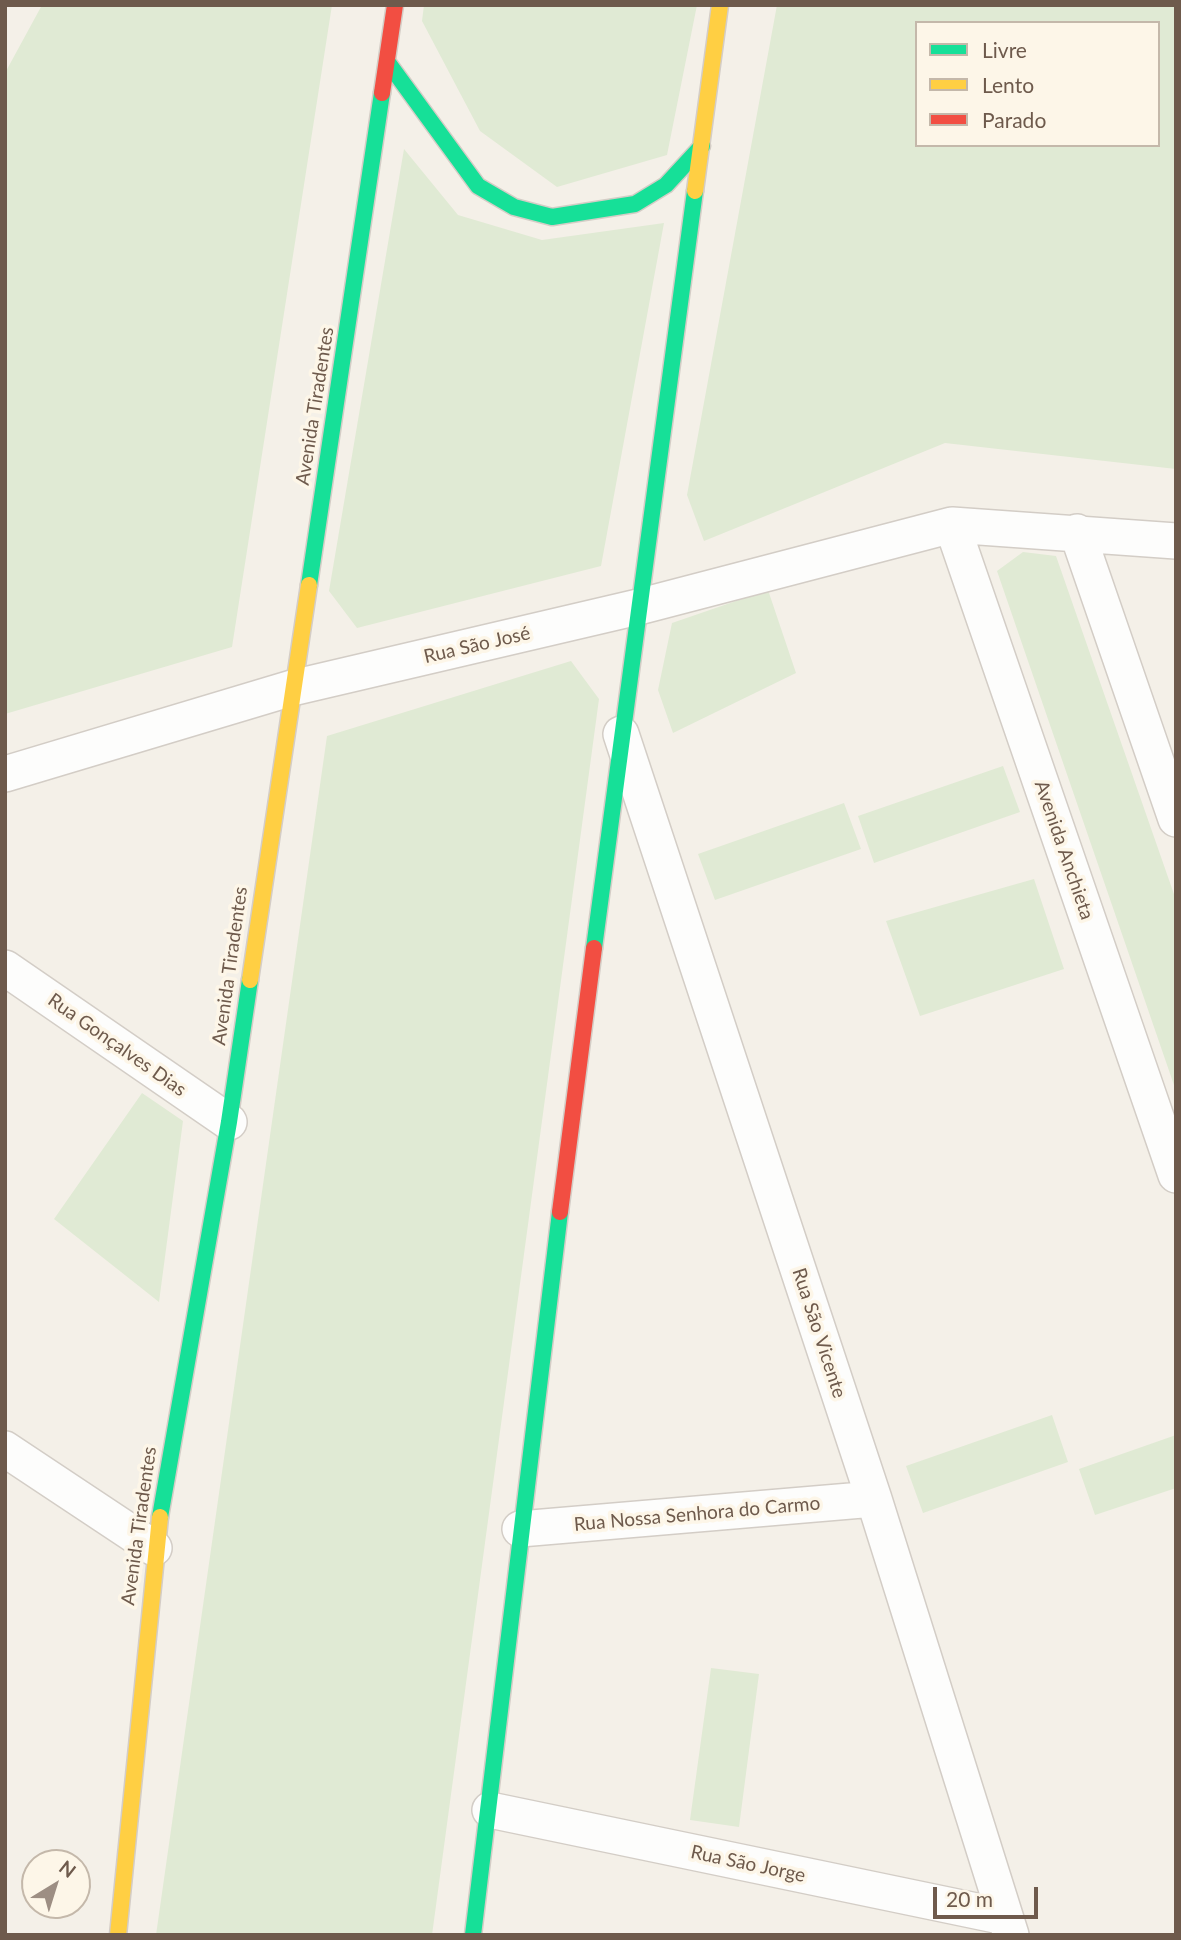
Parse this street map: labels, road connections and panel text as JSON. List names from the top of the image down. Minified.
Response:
{"streets":{"street":["Avenida Tiradentes","Rua São José","Avenida Anchieta","Rua Gonçalves Dias","Rua São Vicente","Rua Nossa Senhora do Carmo","Rua São Jorge"]},"crossings":[["Avenida Tiradentes","Rua São José"],["Avenida Tiradentes","Rua Gonçalves Dias"],["Rua São José","Avenida Anchieta"],["Rua São Vicente","Rua Nossa Senhora do Carmo"],["Rua São Vicente","Rua São Jorge"]],"legend":["Livre","Lento","Parado"],"scale_bar":"20 m","north":"top right"}
